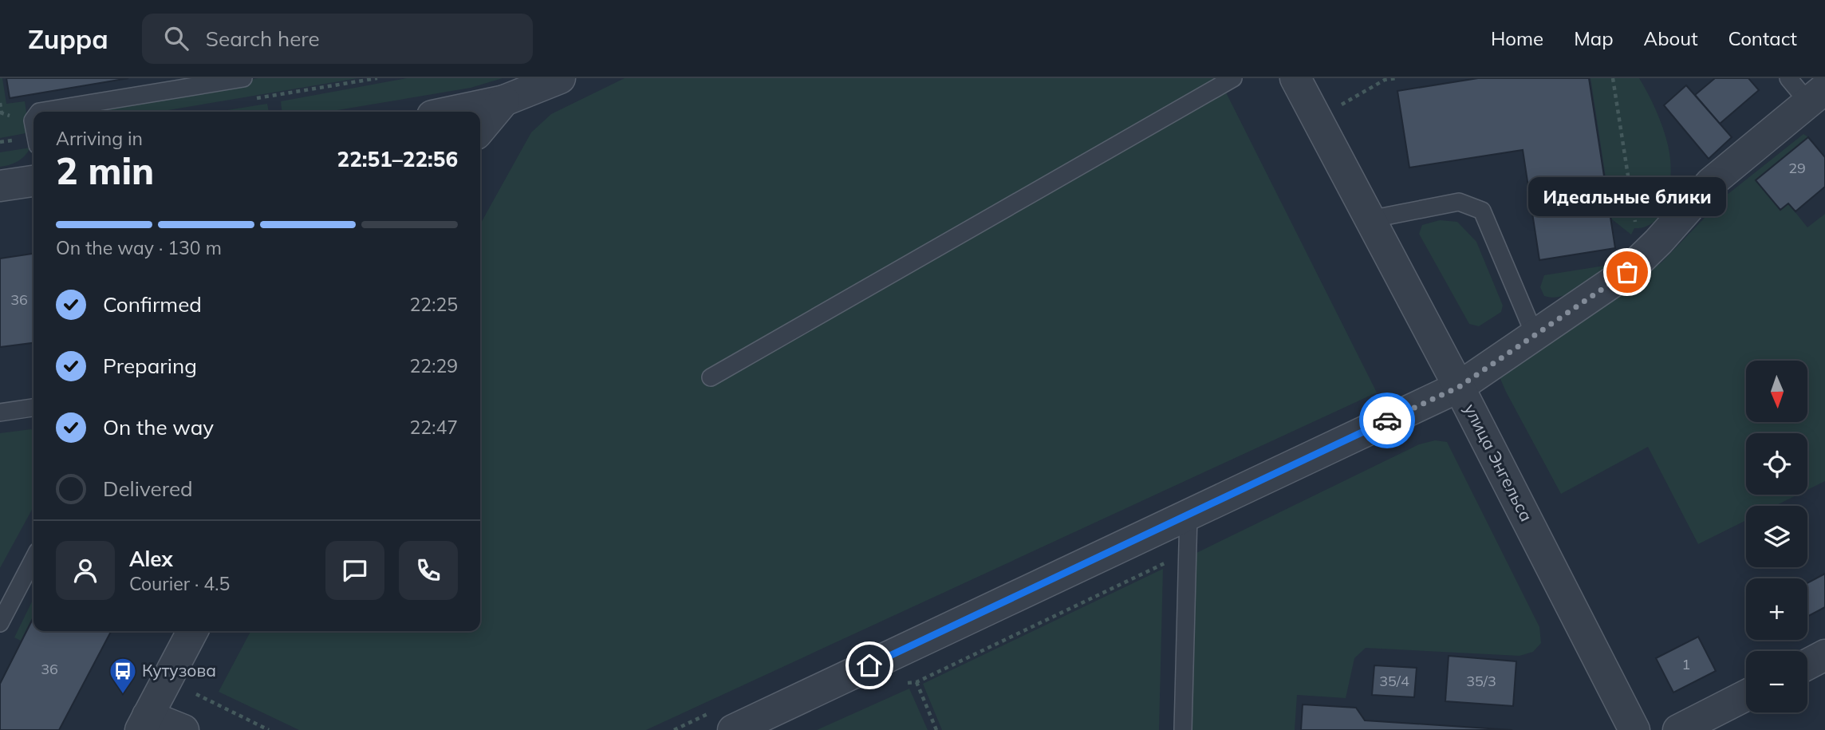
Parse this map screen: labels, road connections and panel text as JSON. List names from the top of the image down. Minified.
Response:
{"streets":{"street":["улица Энгельса"]},"places":{"other":["Идеальные блики"],"bus stop":["Кутузова"]},"house_numbers":["29","36","1","36","35/4","35/3"],"north":"bottom","page":{"header":"Zuppa","search":"Search here","nav":["Home","Map","About","Contact"],"heading":["2 min","Arriving in","22:51–22:56"],"panel":["Alex","Courier · 4.5"],"bubble":"Идеальные блики","bar":"On the way · 130 m","list":[["Confirmed","22:25"],["Preparing","22:29"],["On the way","22:47"],"Delivered"],"map_buttons":["+","−"]}}
